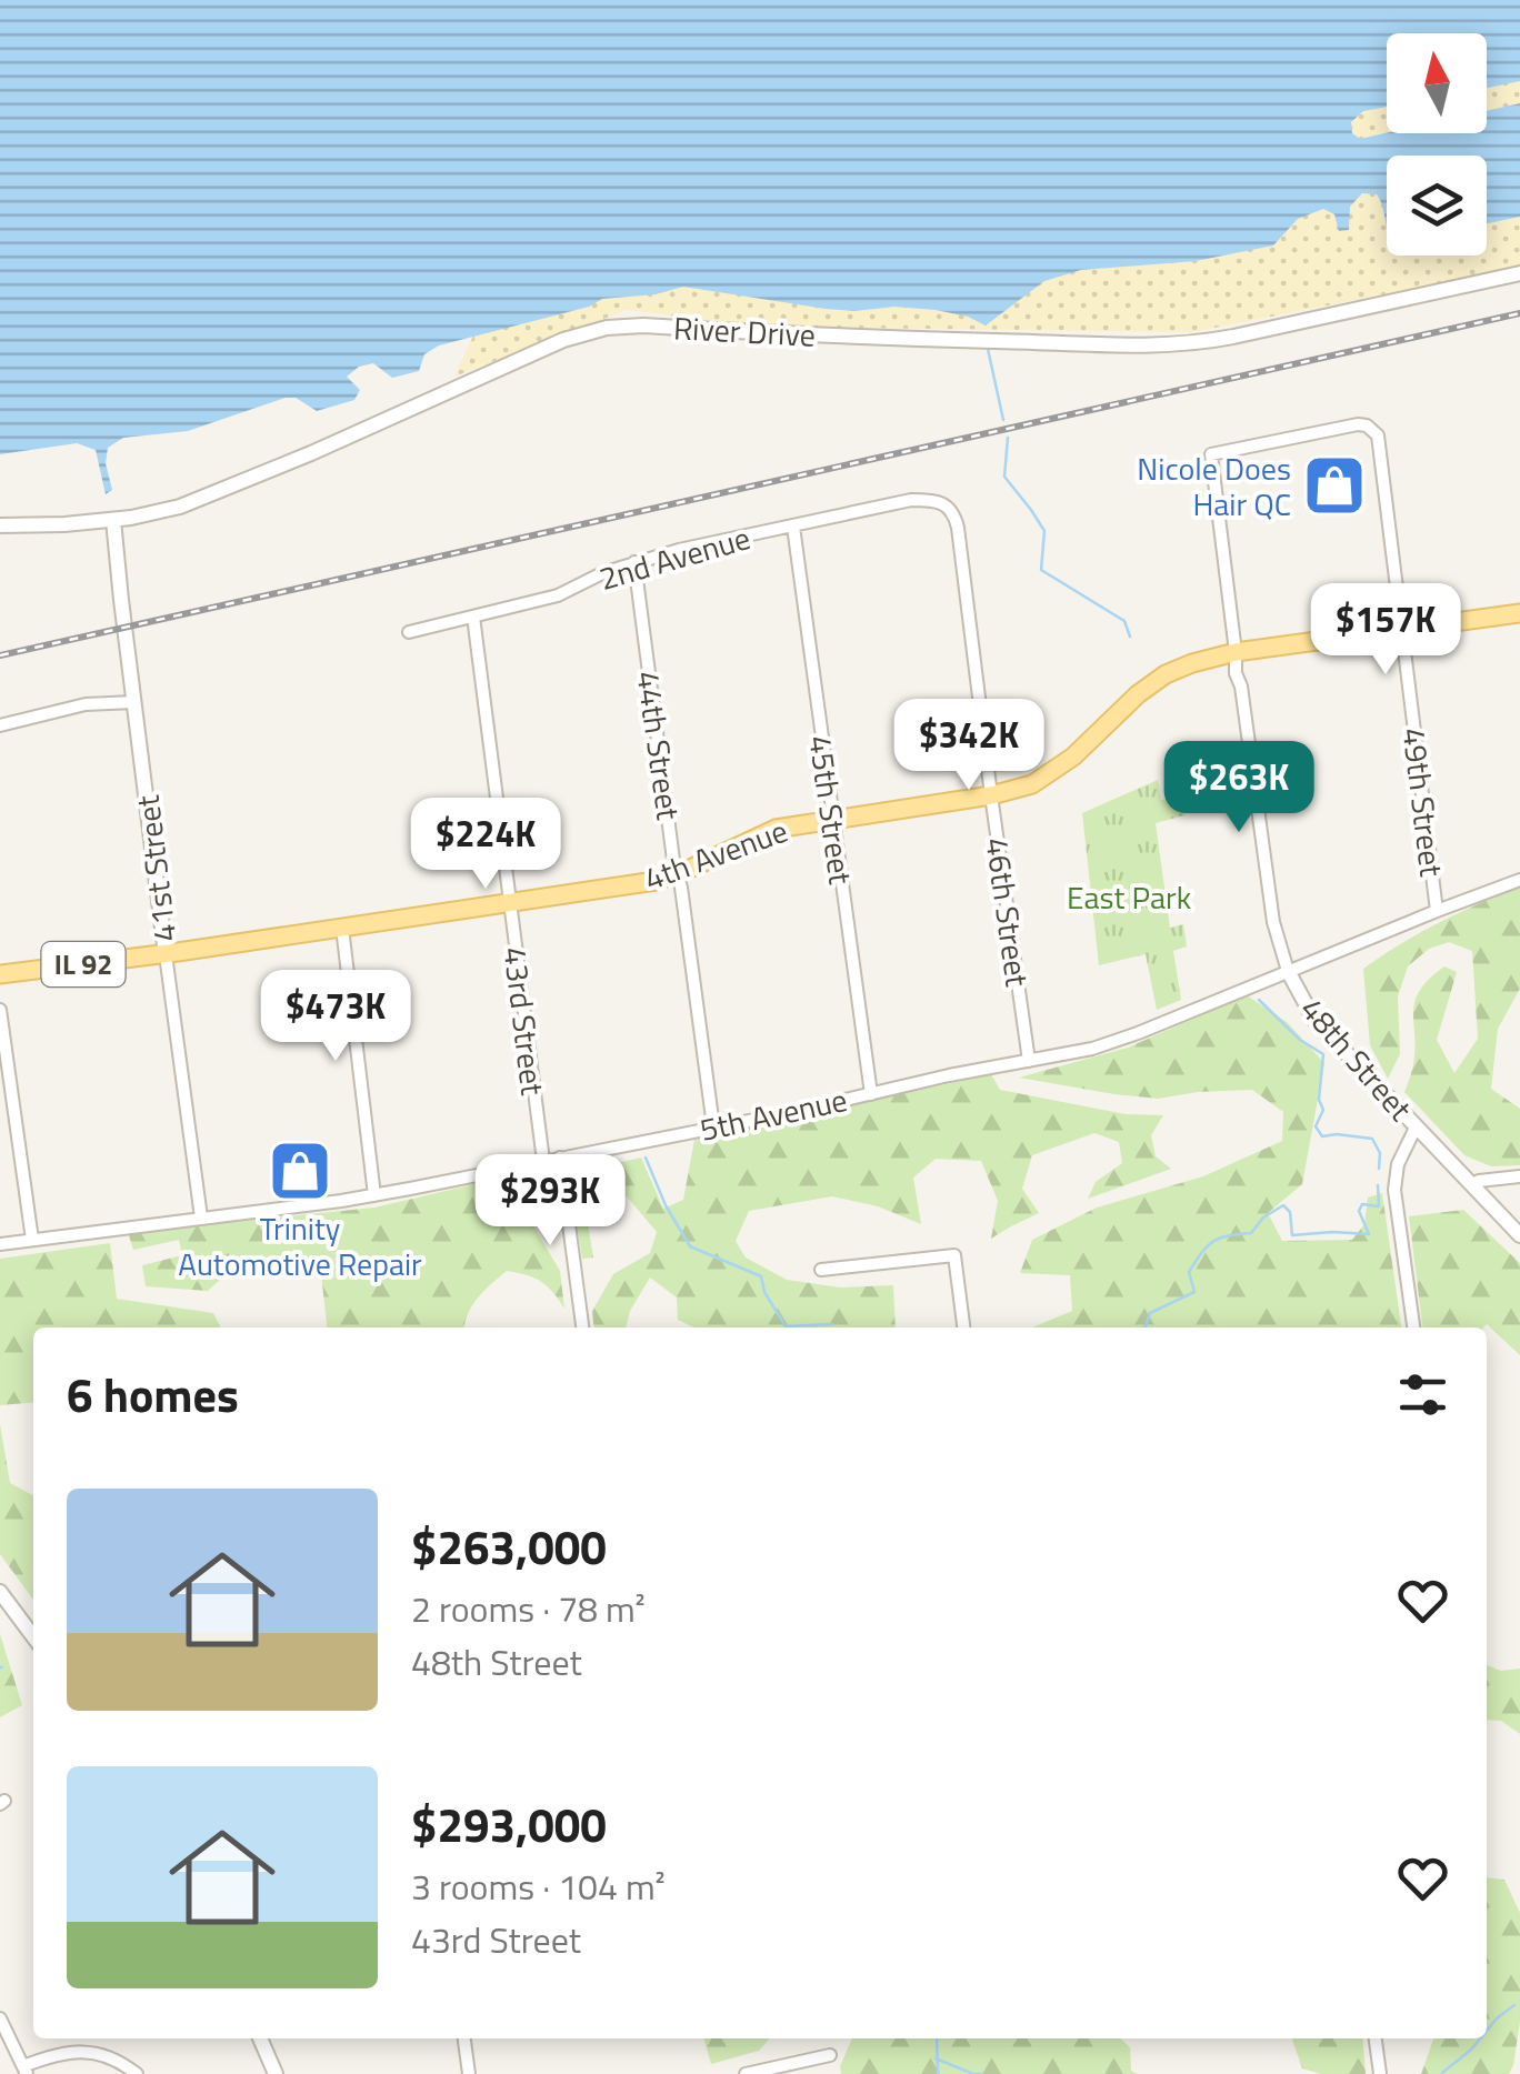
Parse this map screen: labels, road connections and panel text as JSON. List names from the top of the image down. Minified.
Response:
{"streets":{"main road":["4th Avenue","IL 92"],"street":["River Drive","2nd Avenue","44th Street","49th Street","45th Street","41st Street","46th Street","43rd Street","48th Street","5th Avenue"]},"crossings":[["River Drive","41st Street"],["2nd Avenue","44th Street"],["2nd Avenue","45th Street"],["2nd Avenue","46th Street"],["2nd Avenue","43rd Street"],["44th Street","4th Avenue"],["44th Street","5th Avenue"],["49th Street","4th Avenue"],["49th Street","48th Street"],["49th Street","5th Avenue"],["45th Street","4th Avenue"],["45th Street","5th Avenue"],["4th Avenue","41st Street"],["4th Avenue","46th Street"],["4th Avenue","43rd Street"],["4th Avenue","48th Street"],["41st Street","5th Avenue"],["46th Street","5th Avenue"],["43rd Street","5th Avenue"],["48th Street","5th Avenue"]],"parks":["East Park"],"places":{"shop":["Nicole Does Hair QC","Trinity Automotive Repair"]},"north":"top","page":{"price":["$157K","$342K","$263K","$224K","$473K","$293K"],"heading":"6 homes","list":[{"name":"$263,000","note":"2 rooms · 78 m² · 48th Street"},{"name":"$293,000","note":"3 rooms · 104 m² · 43rd Street"}]}}
